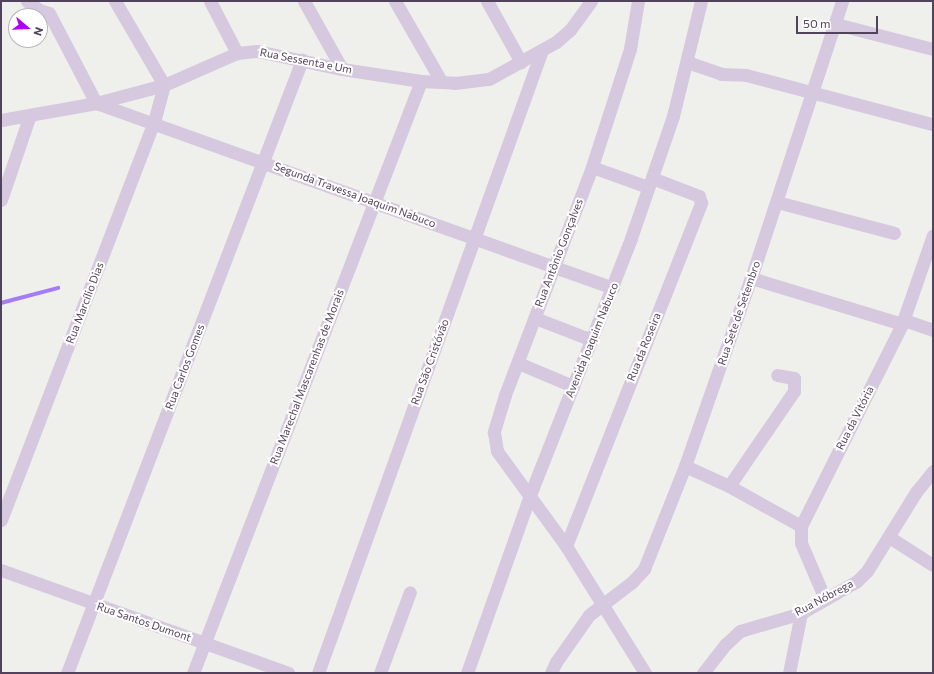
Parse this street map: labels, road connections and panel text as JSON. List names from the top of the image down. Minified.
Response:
{"streets":{"street":["Rua Sessenta e Um","Segunda Travessa Joaquim Nabuco","Rua Antônio Gonçalves","Rua Marcílio Dias","Rua Sete de Setembro","Avenida Joaquim Nabuco","Rua da Roseira","Rua São Cristóvão","Rua Carlos Gomes","Rua Marechal Mascarenhas de Morais","Rua da Vitória","Rua Nóbrega","Rua Santos Dumont"]},"crossings":[["Rua Sessenta e Um","Segunda Travessa Joaquim Nabuco"],["Rua Sessenta e Um","Rua Marcílio Dias"],["Rua Sessenta e Um","Rua São Cristóvão"],["Rua Sessenta e Um","Rua Carlos Gomes"],["Rua Sessenta e Um","Rua Marechal Mascarenhas de Morais"],["Segunda Travessa Joaquim Nabuco","Rua Antônio Gonçalves"],["Segunda Travessa Joaquim Nabuco","Rua Marcílio Dias"],["Segunda Travessa Joaquim Nabuco","Avenida Joaquim Nabuco"],["Segunda Travessa Joaquim Nabuco","Rua São Cristóvão"],["Segunda Travessa Joaquim Nabuco","Rua Carlos Gomes"],["Segunda Travessa Joaquim Nabuco","Rua Marechal Mascarenhas de Morais"],["Rua Antônio Gonçalves","Rua Sete de Setembro"],["Rua Antônio Gonçalves","Avenida Joaquim Nabuco"],["Rua Antônio Gonçalves","Rua da Roseira"],["Avenida Joaquim Nabuco","Rua da Roseira"],["Rua Carlos Gomes","Rua Santos Dumont"],["Rua Marechal Mascarenhas de Morais","Rua Santos Dumont"]],"scale_bar":"50 m","north":"right"}
